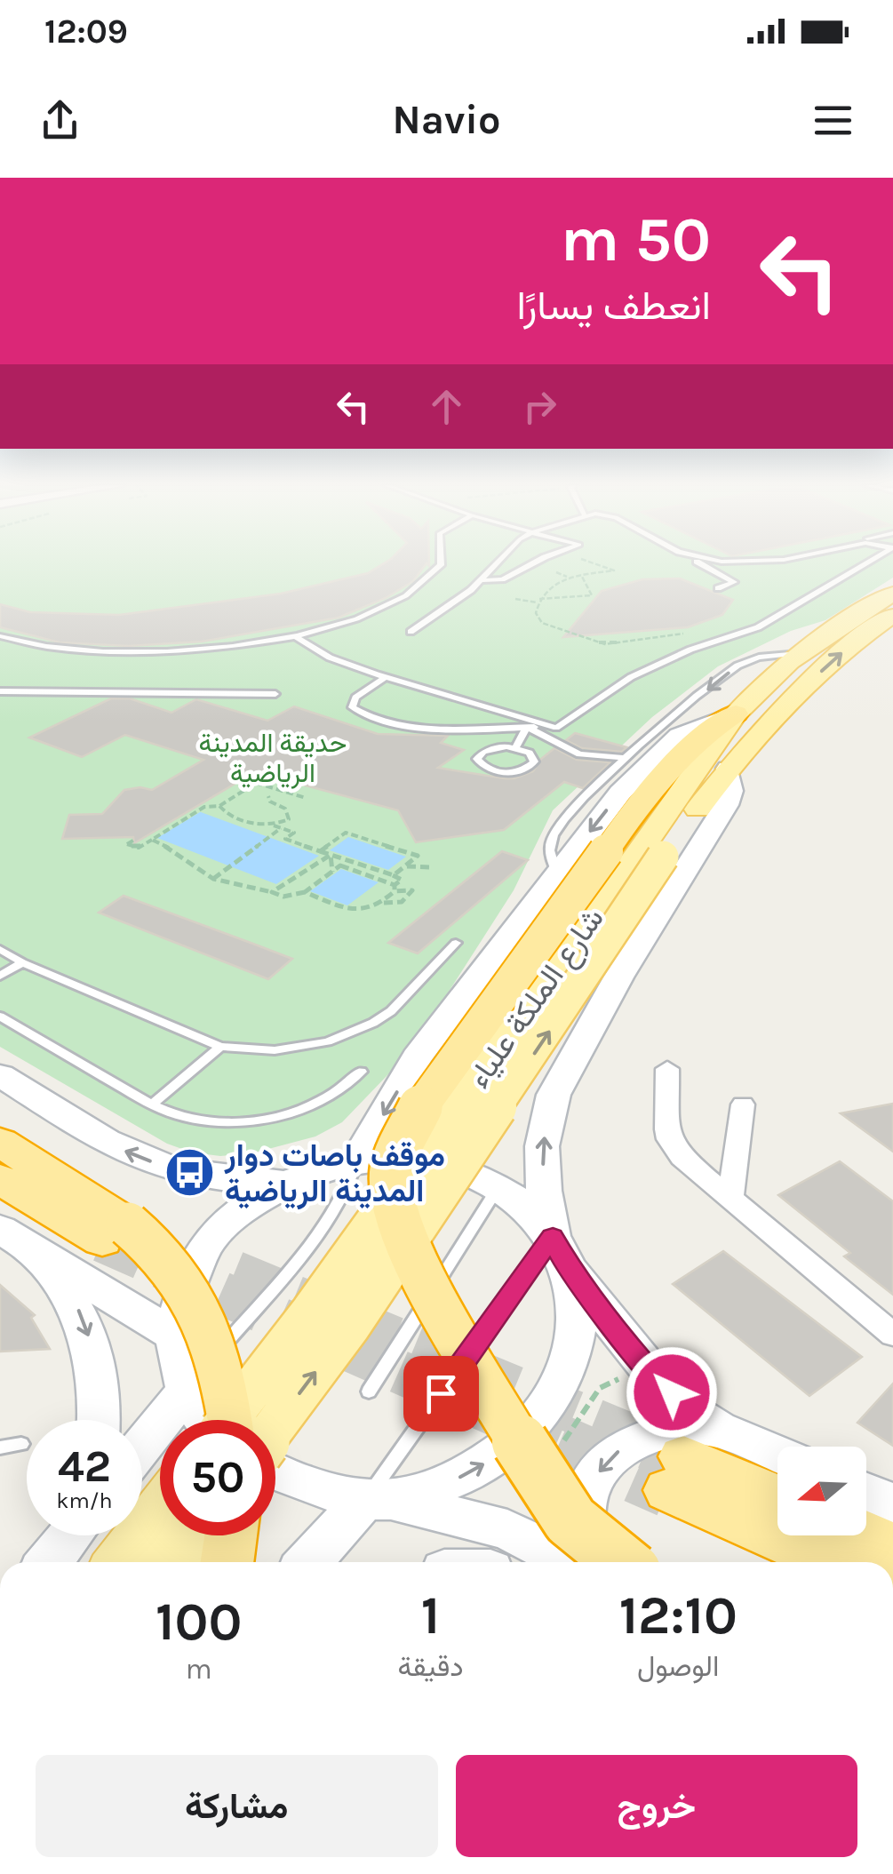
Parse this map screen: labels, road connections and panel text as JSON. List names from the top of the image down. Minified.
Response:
{"streets":{"main road":["شارع الملكة علياء"]},"parks":["حديقة المدينة الرياضية"],"places":{"bus stop":["موقف باصات دوار المدينة الرياضية"]},"north":"left","page":{"status":"12:09","header":"Navio","turn":["50 m","انعطف يسارًا"],"speed":"42 km/h","limit":"50","eta":["12:10","الوصول","1","دقيقة","100","m"],"buttons":["خروج","مشاركة"]}}
